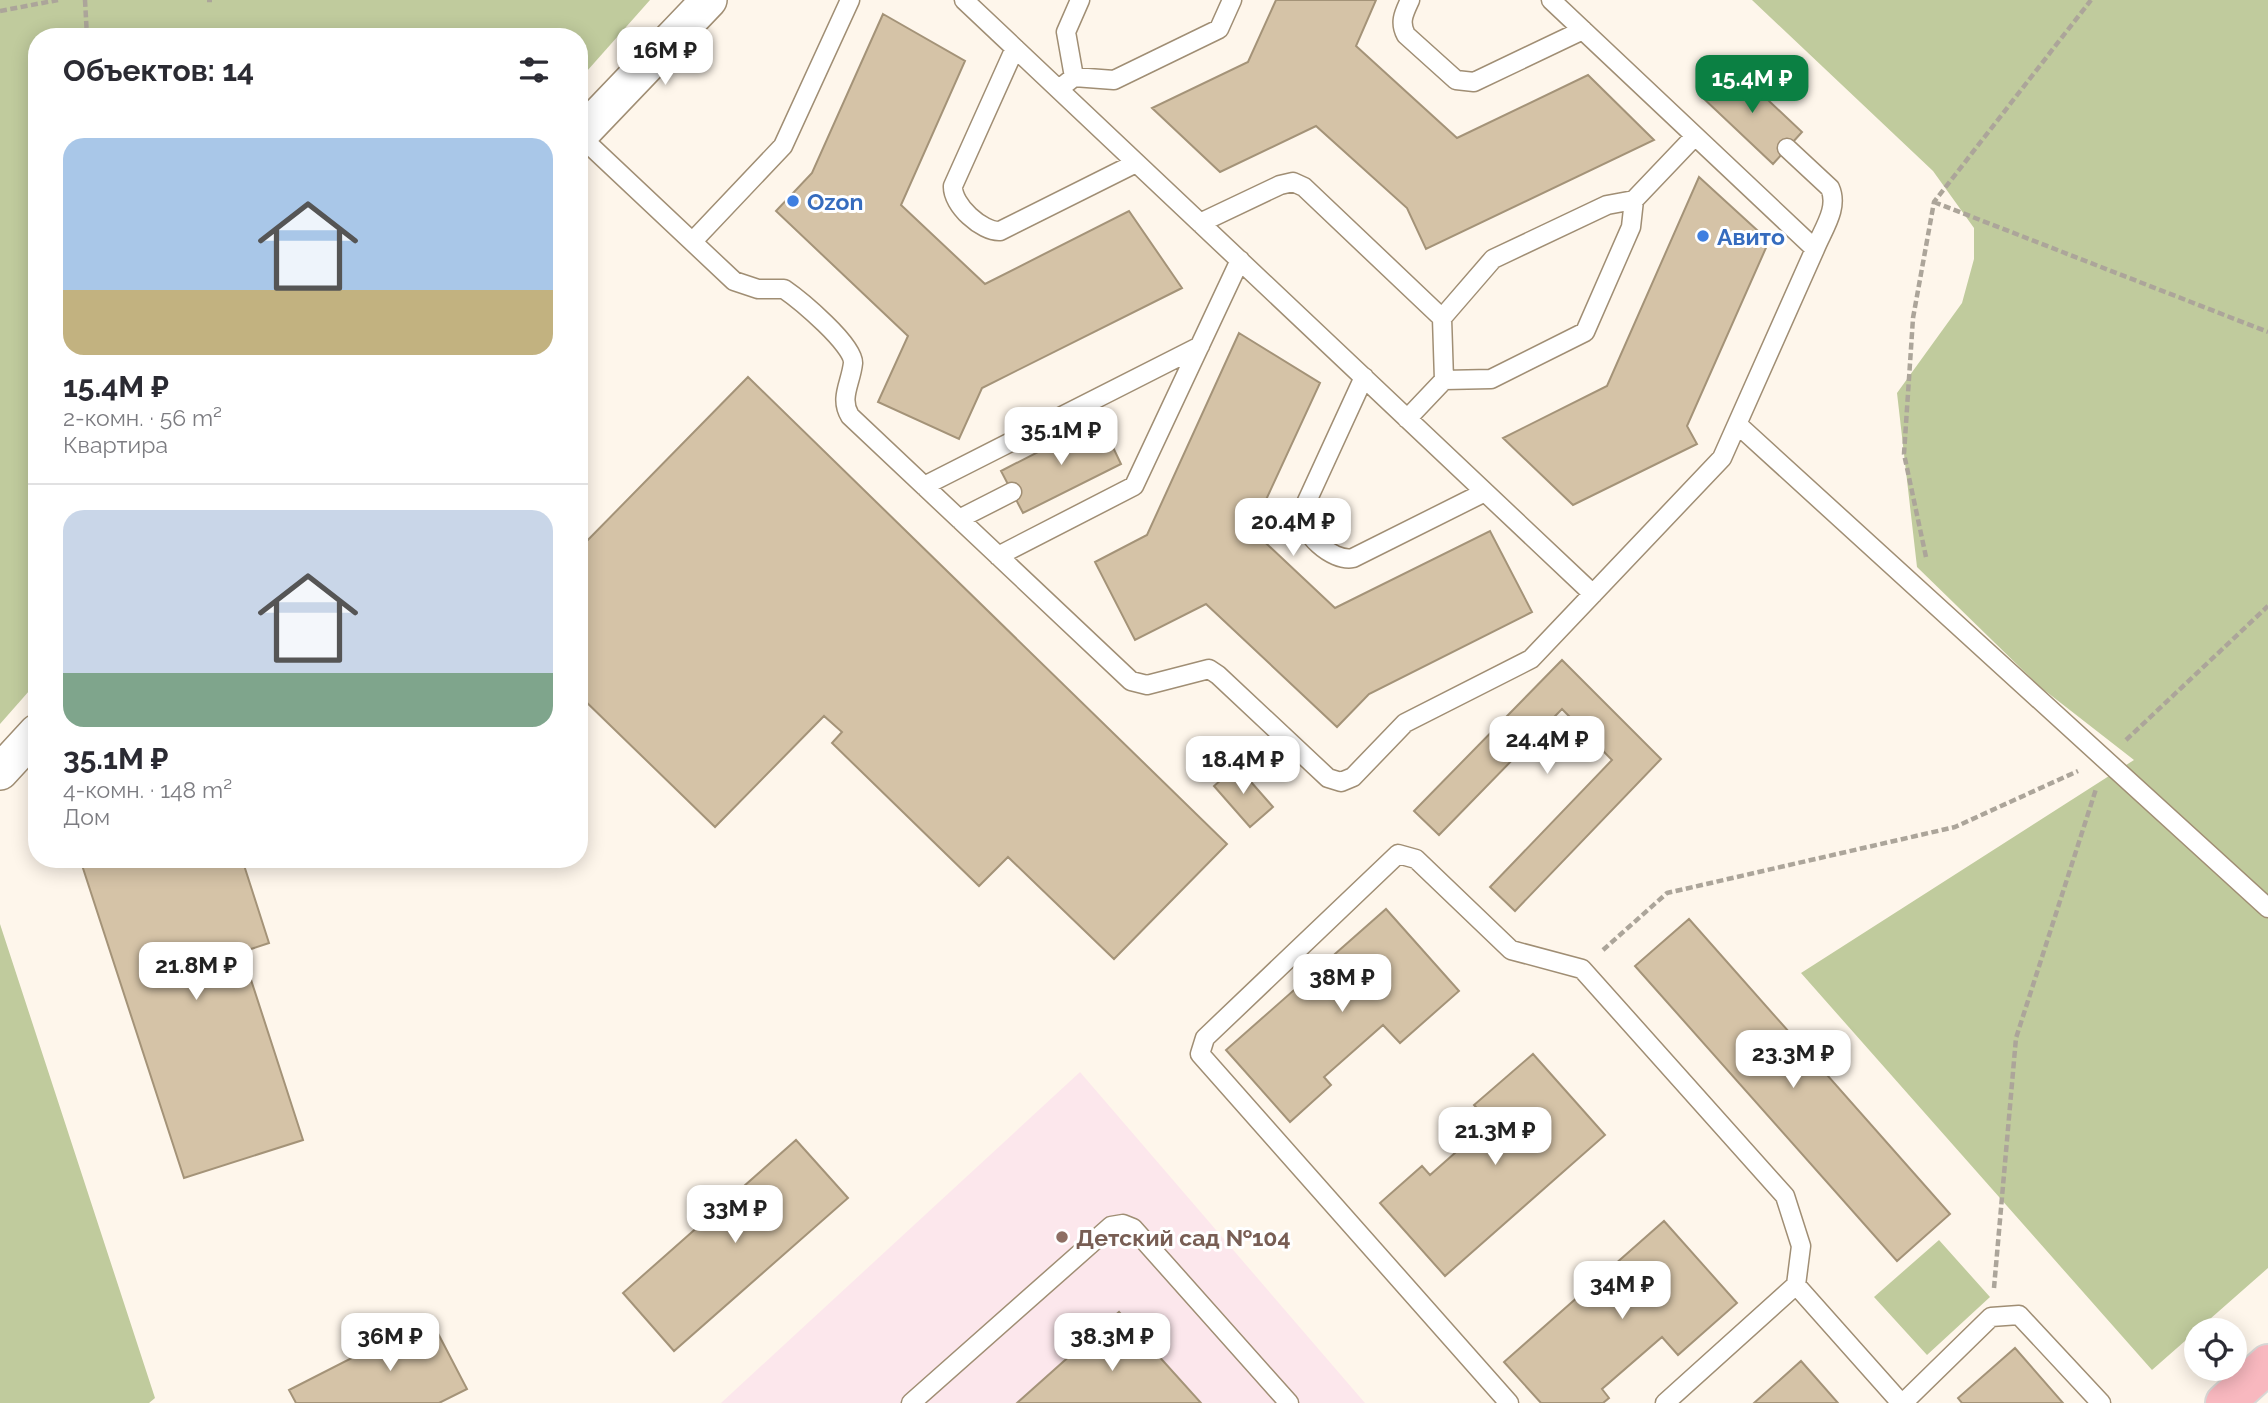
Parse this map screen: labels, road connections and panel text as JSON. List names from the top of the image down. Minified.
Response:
{"places":["Ozon","Авито","Детский сад №104"],"page":{"price":["16M ₽","15.4M ₽","35.1M ₽","20.4M ₽","24.4M ₽","18.4M ₽","21.8M ₽","38M ₽","23.3M ₽","21.3M ₽","33M ₽","34M ₽","36M ₽","38.3M ₽"],"heading":"Объектов: 14","list":[{"name":"15.4M ₽","note":"2-комн. · 56 m² · Квартира"},{"name":"35.1M ₽","note":"4-комн. · 148 m² · Дом"}]}}
